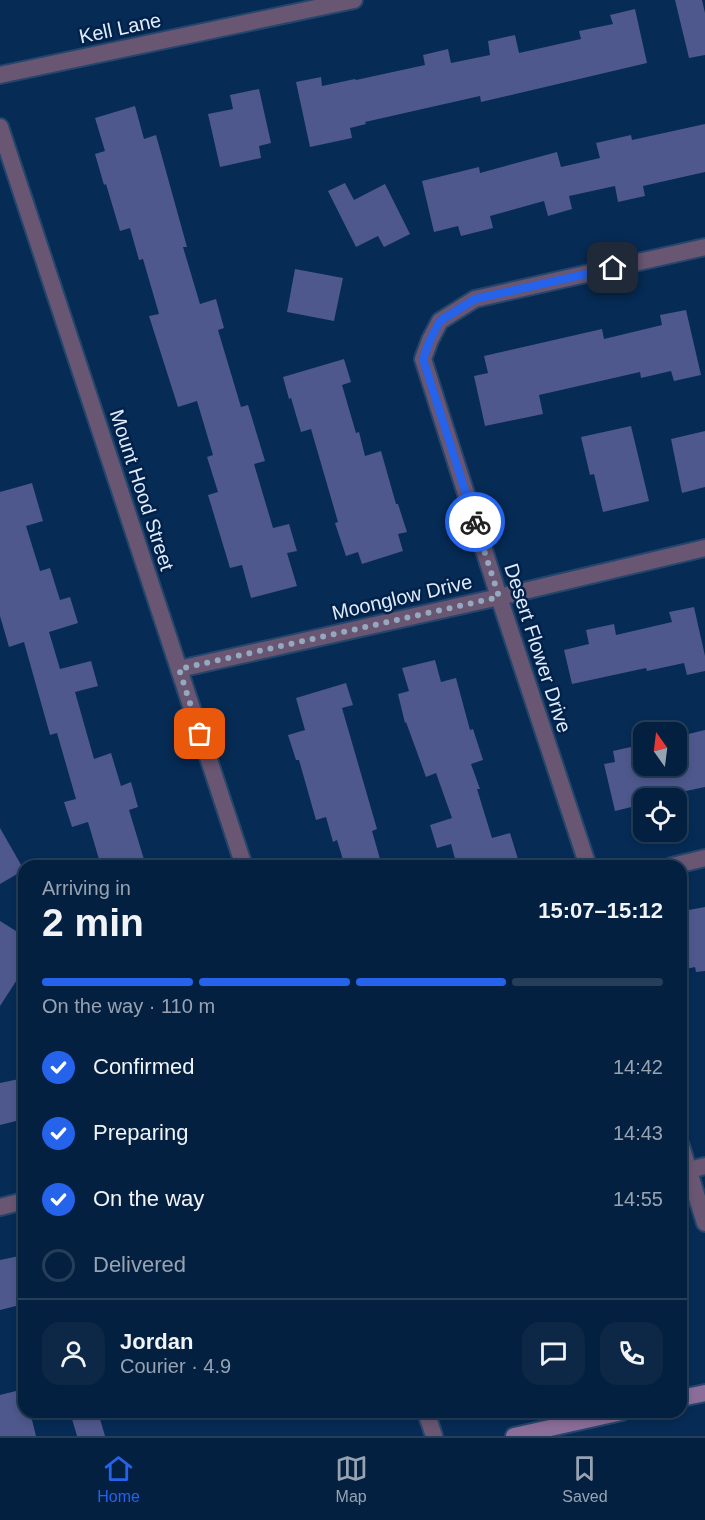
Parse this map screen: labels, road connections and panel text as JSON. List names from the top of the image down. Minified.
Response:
{"streets":{"street":["Kell Lane","Mount Hood Street","Moonglow Drive","Desert Flower Drive"]},"crossings":[["Mount Hood Street","Moonglow Drive"],["Moonglow Drive","Desert Flower Drive"]],"north":"top","page":{"heading":["2 min","Arriving in","15:07–15:12"],"panel":["Jordan","Courier · 4.9"],"bar":"On the way · 110 m","list":[["Confirmed","14:42"],["Preparing","14:43"],["On the way","14:55"],"Delivered"],"tabs":["Home","Map","Saved"]}}
